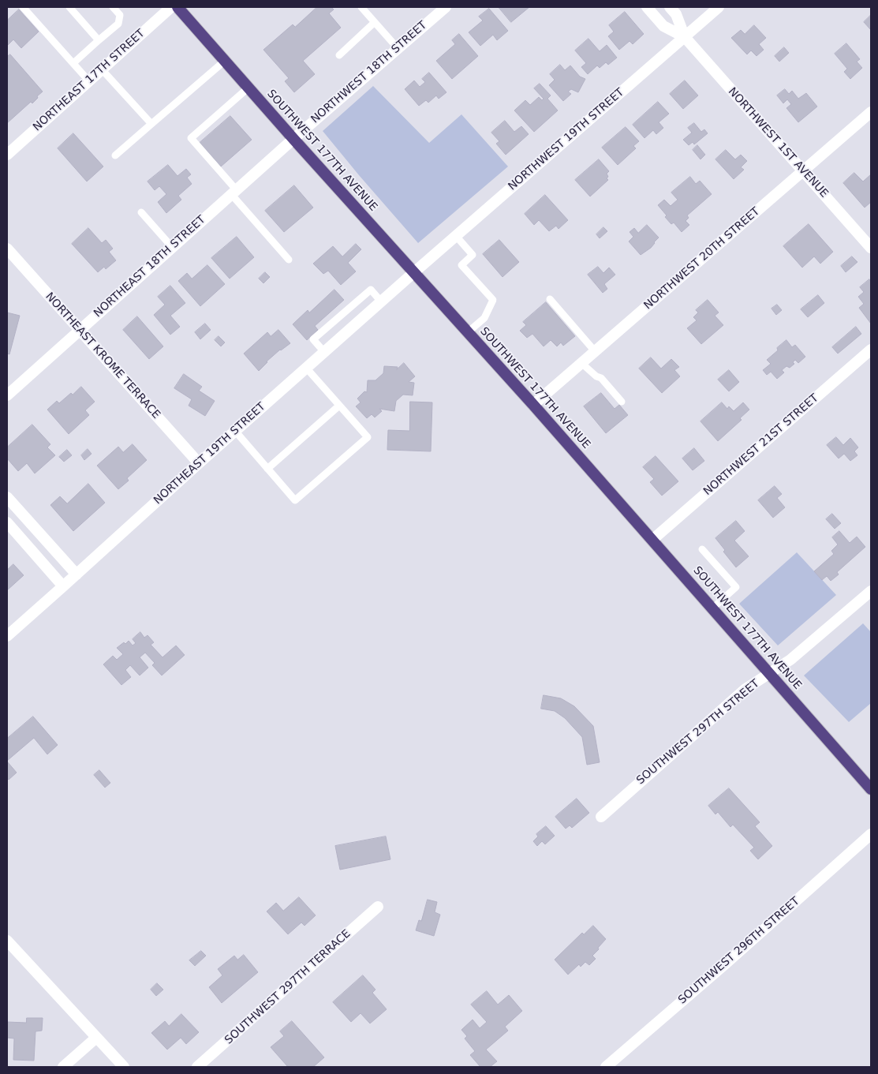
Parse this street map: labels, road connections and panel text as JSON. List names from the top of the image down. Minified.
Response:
{"streets":{"highway":["SOUTHWEST 177TH AVENUE"],"street":["NORTHWEST 18TH STREET","NORTHEAST 17TH STREET","NORTHWEST 19TH STREET","NORTHWEST 1ST AVENUE","NORTHWEST 20TH STREET","NORTHEAST 18TH STREET","NORTHEAST KROME TERRACE","NORTHWEST 21ST STREET","NORTHEAST 19TH STREET","SOUTHWEST 297TH STREET","SOUTHWEST 296TH STREET","SOUTHWEST 297TH TERRACE"]},"crossings":[["NORTHWEST 18TH STREET","SOUTHWEST 177TH AVENUE"],["NORTHWEST 18TH STREET","NORTHEAST 18TH STREET"],["NORTHWEST 19TH STREET","NORTHWEST 1ST AVENUE"],["NORTHWEST 19TH STREET","SOUTHWEST 177TH AVENUE"],["NORTHWEST 19TH STREET","NORTHEAST 19TH STREET"],["NORTHWEST 1ST AVENUE","NORTHWEST 20TH STREET"],["SOUTHWEST 177TH AVENUE","NORTHWEST 20TH STREET"],["SOUTHWEST 177TH AVENUE","NORTHEAST 18TH STREET"],["SOUTHWEST 177TH AVENUE","NORTHWEST 21ST STREET"],["SOUTHWEST 177TH AVENUE","NORTHEAST 19TH STREET"],["SOUTHWEST 177TH AVENUE","SOUTHWEST 297TH STREET"],["NORTHEAST 18TH STREET","NORTHEAST KROME TERRACE"],["NORTHEAST KROME TERRACE","NORTHEAST 19TH STREET"]]}
